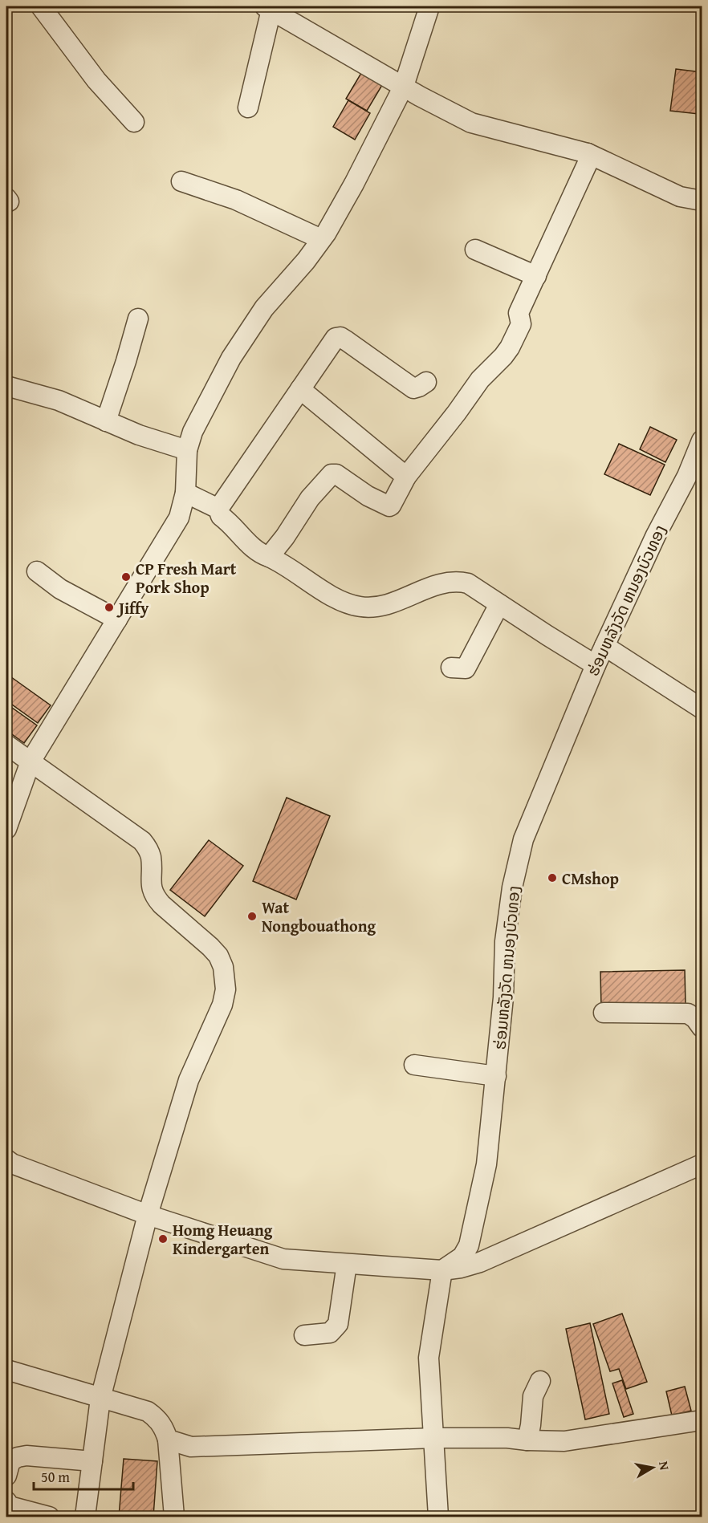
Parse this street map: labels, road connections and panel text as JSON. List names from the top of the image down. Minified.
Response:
{"streets":{"street":["ຮ່ອມຫລັງວັດ ຫນອງບົວທອງ"]},"places":["CP Fresh Mart Pork Shop","Jiffy","CMshop","Wat Nongbouathong","Homg Heuang Kindergarten"],"scale_bar":"50 m","north":"right"}
